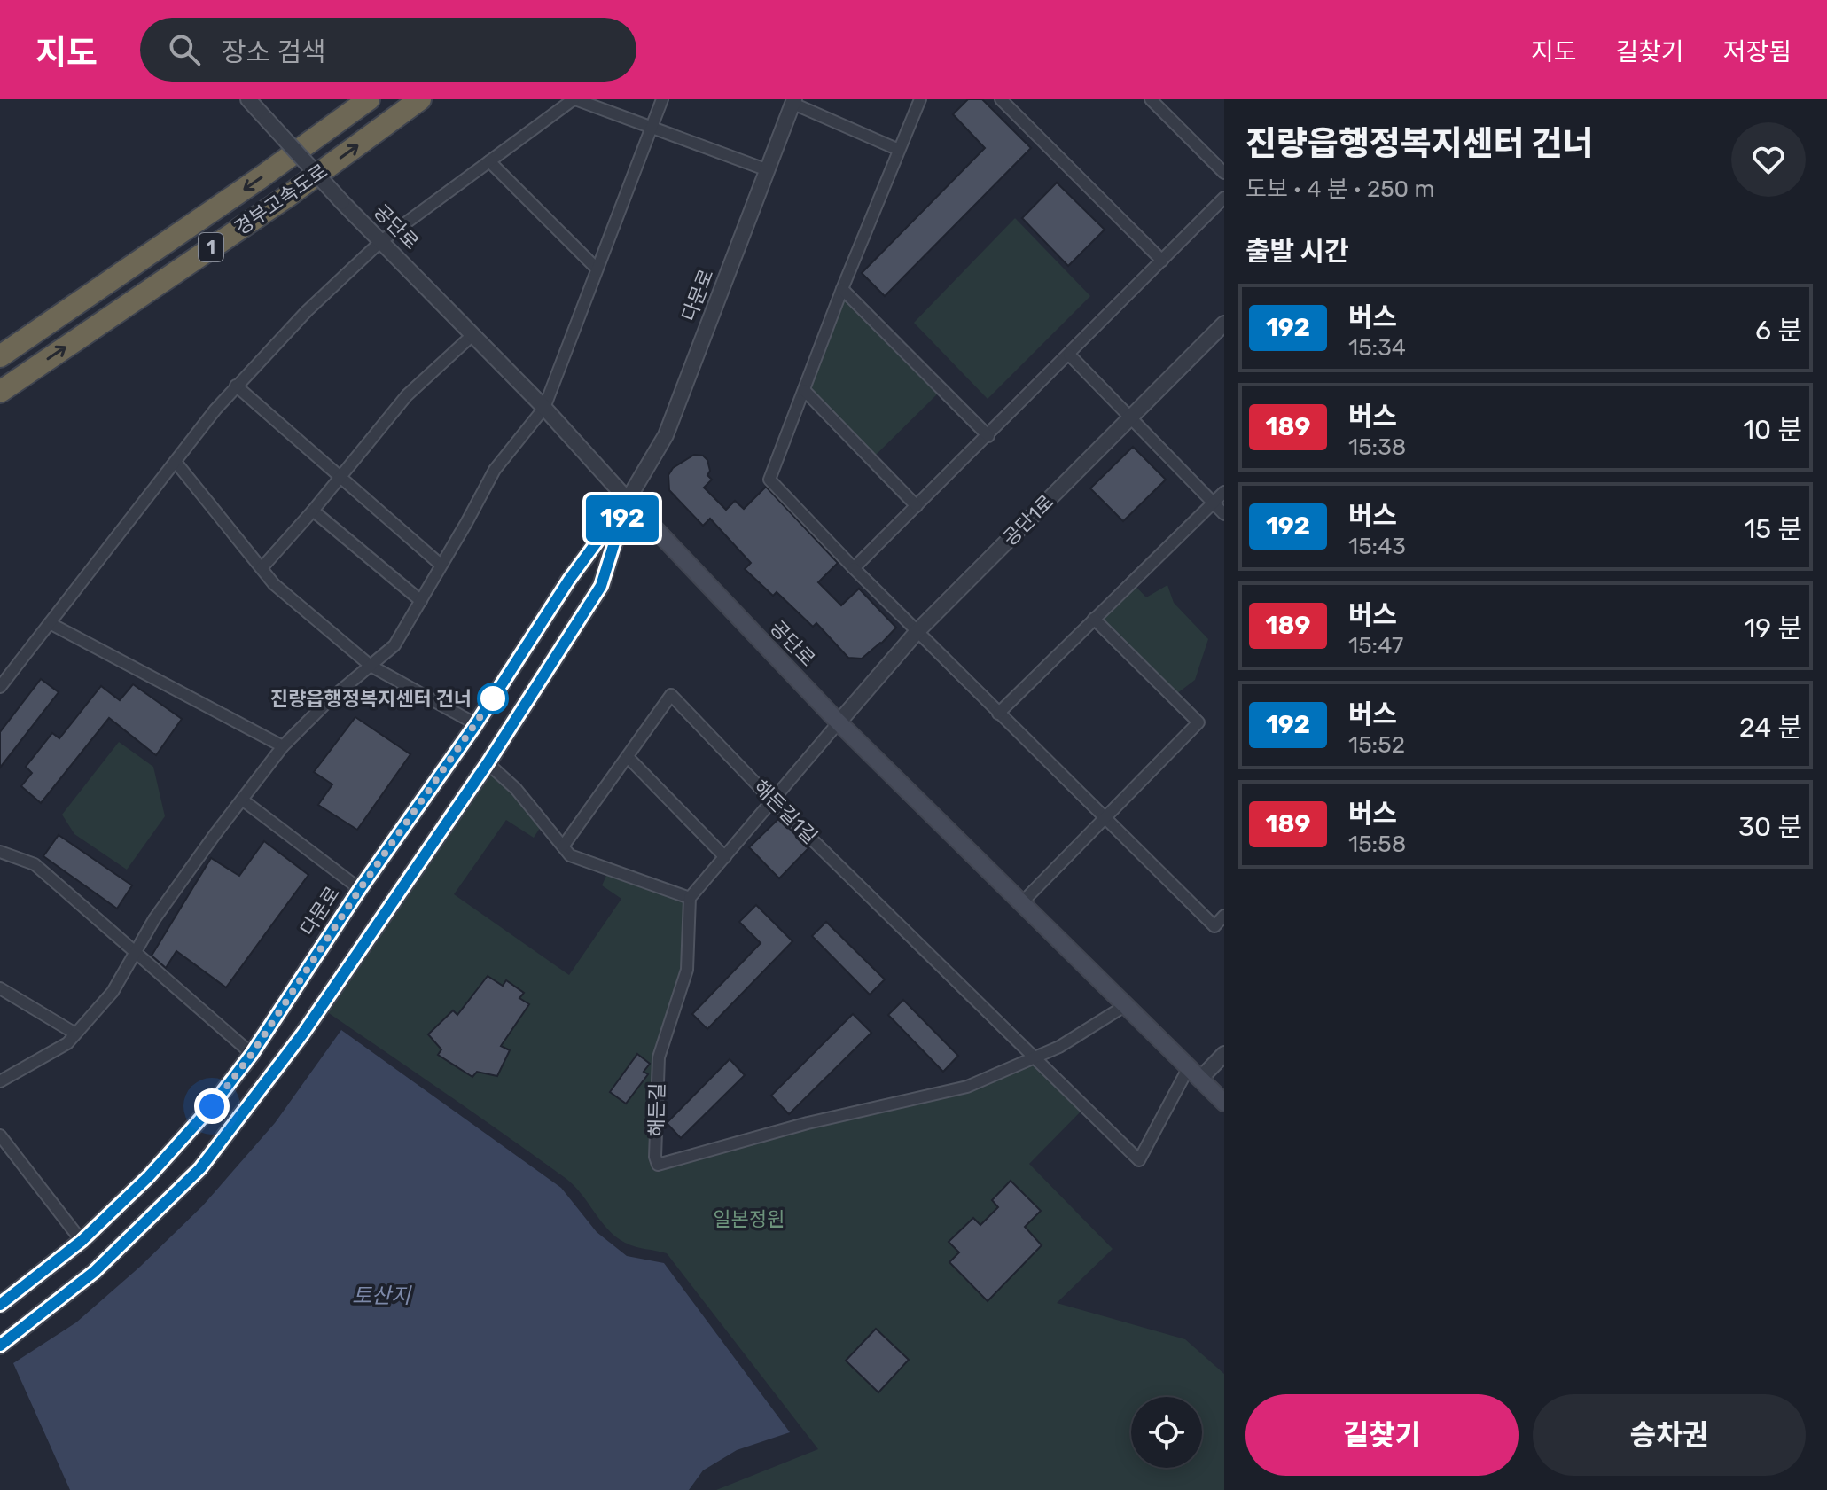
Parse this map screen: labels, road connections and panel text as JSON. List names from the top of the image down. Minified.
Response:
{"streets":{"highway":["경부고속도로","1"],"main road":["공단로","다문로"],"street":["공단1로","해든길1길","해든길"]},"crossings":[["공단로","다문로"],["공단로","공단1로"],["공단로","해든길1길"],["공단로","해든길"],["해든길1길","해든길"]],"water":["토산지"],"parks":["일본정원"],"places":["진량읍행정복지센터 건너"],"lines":["bus line 192"],"page":{"header":"지도","search":"장소 검색","nav":["지도","길찾기","저장됨"],"on_map":"192","heading":[["진량읍행정복지센터 건너","도보 · 4 분 · 250 m"],"출발 시간"],"list":[{"mark":"192","name":"버스","note":"15:34","value":"6 분"},{"mark":"189","name":"버스","note":"15:38","value":"10 분"},{"mark":"192","name":"버스","note":"15:43","value":"15 분"},{"mark":"189","name":"버스","note":"15:47","value":"19 분"},{"mark":"192","name":"버스","note":"15:52","value":"24 분"},{"mark":"189","name":"버스","note":"15:58","value":"30 분"}],"buttons":["길찾기","승차권"]}}
